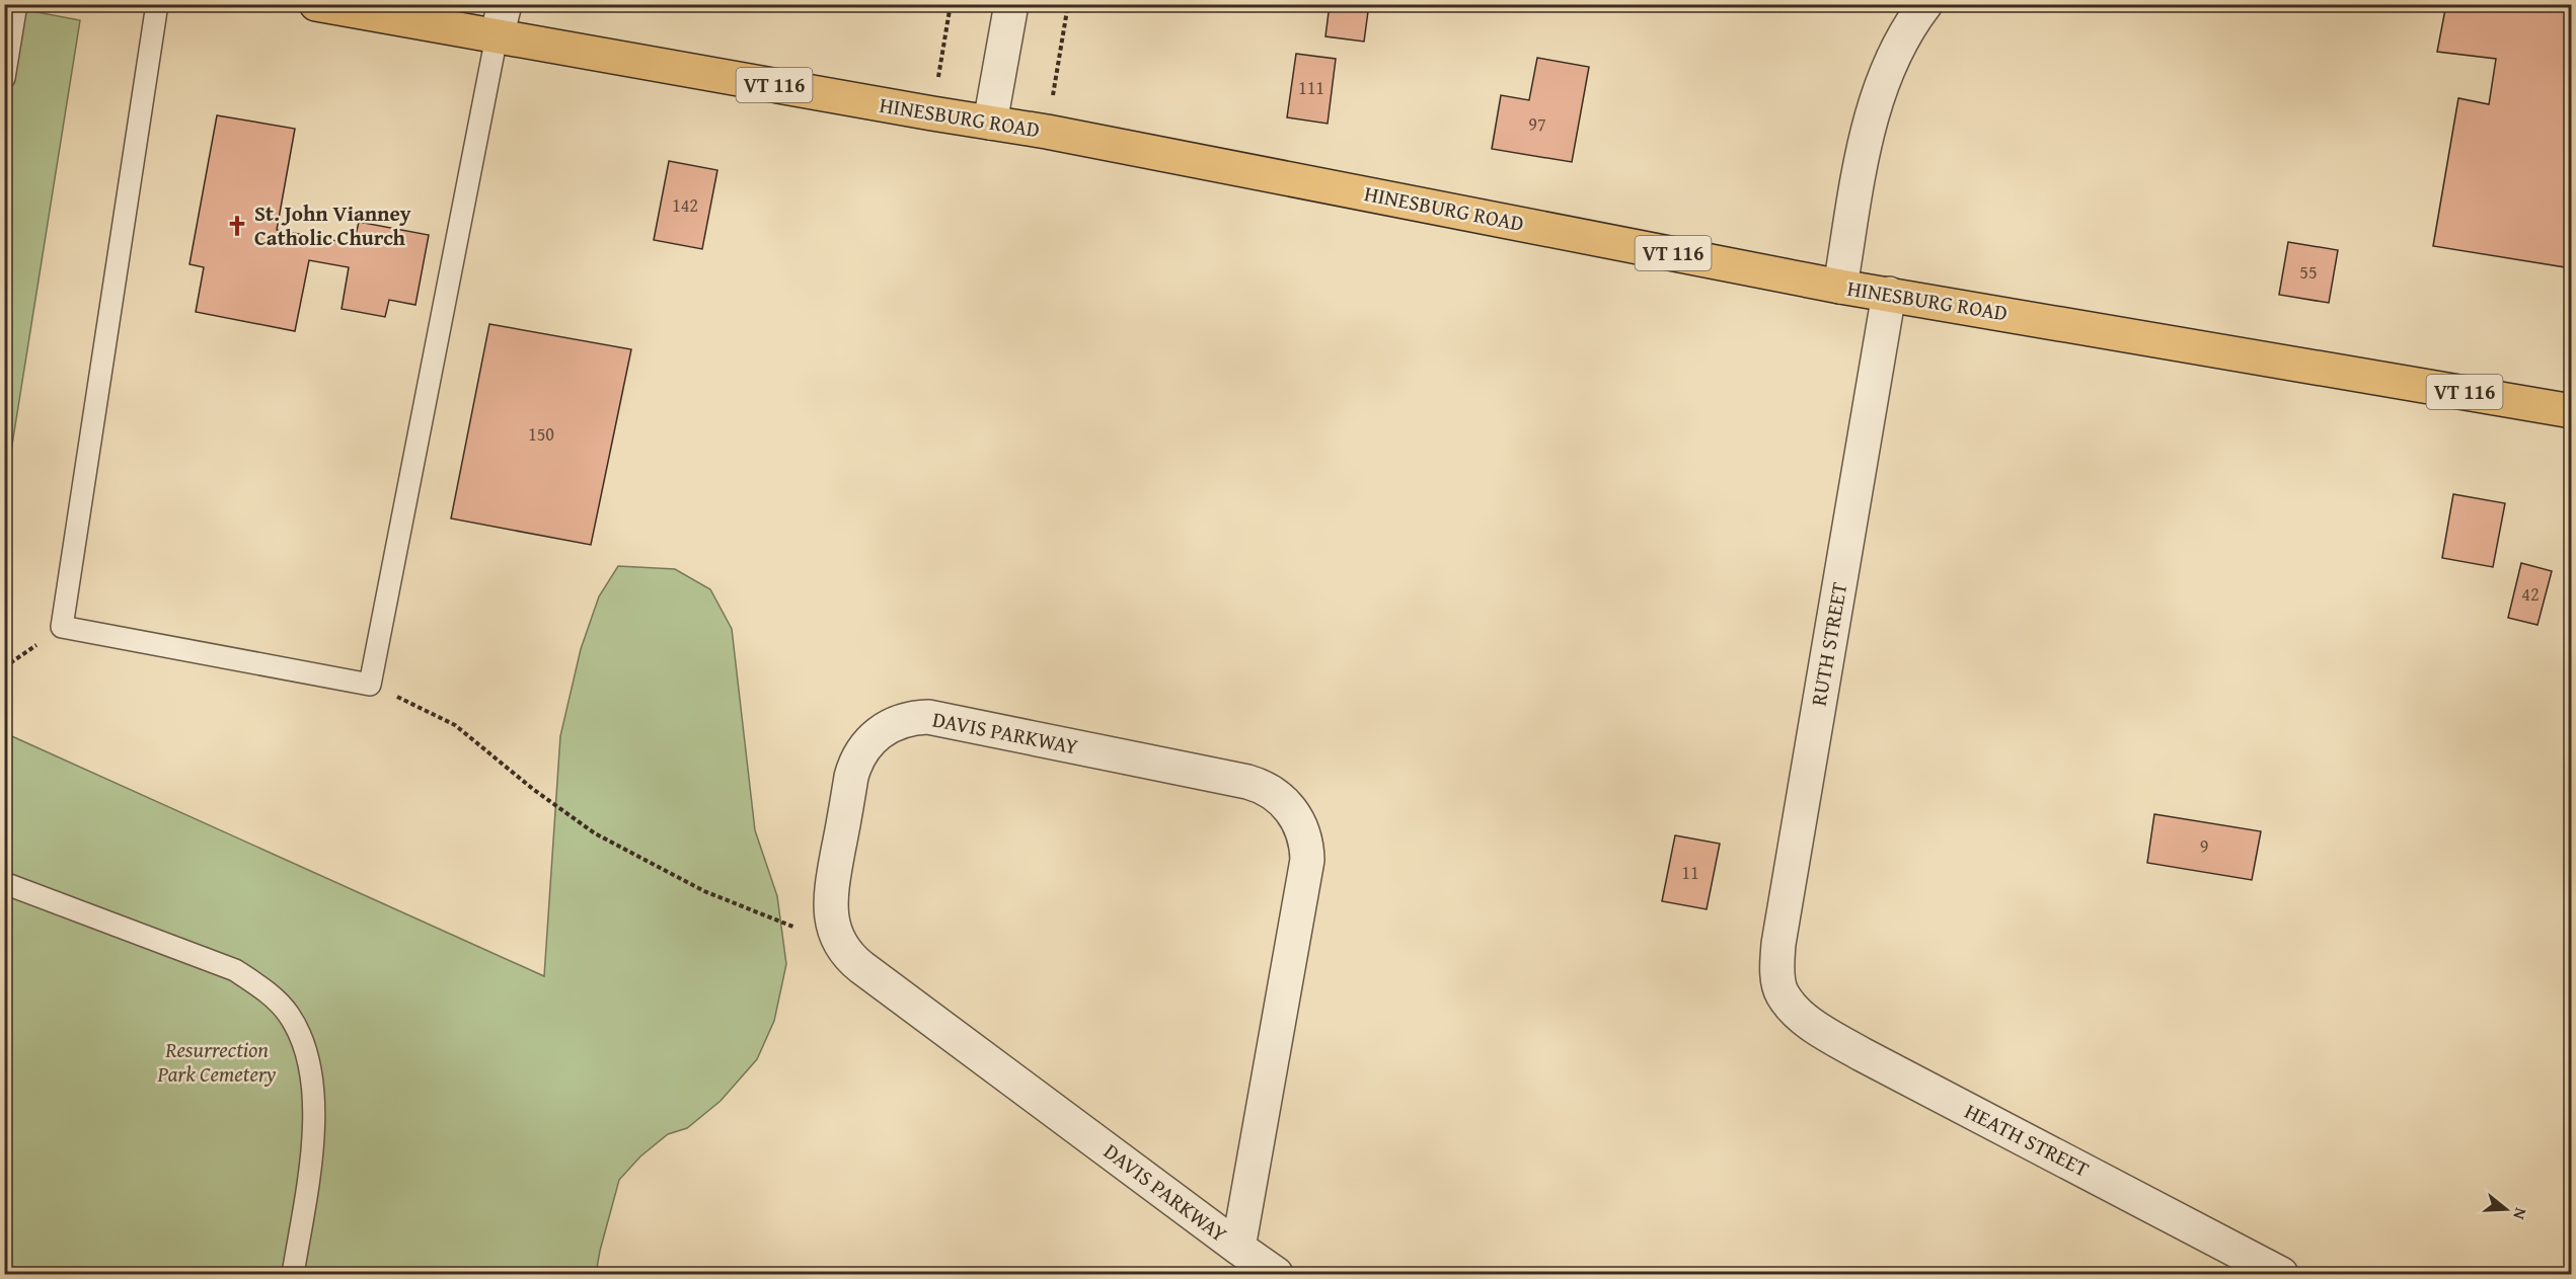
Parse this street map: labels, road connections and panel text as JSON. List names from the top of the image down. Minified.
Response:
{"streets":{"main road":["VT 116","HINESBURG ROAD"],"street":["RUTH STREET","DAVIS PARKWAY","HEATH STREET"]},"crossings":[["HINESBURG ROAD","RUTH STREET"],["RUTH STREET","HEATH STREET"]],"parks":["Resurrection Park Cemetery"],"places":{"church":["St. John Vianney Catholic Church"]},"house_numbers":["111","97","142","55","150","42","9","11"],"north":"right"}
